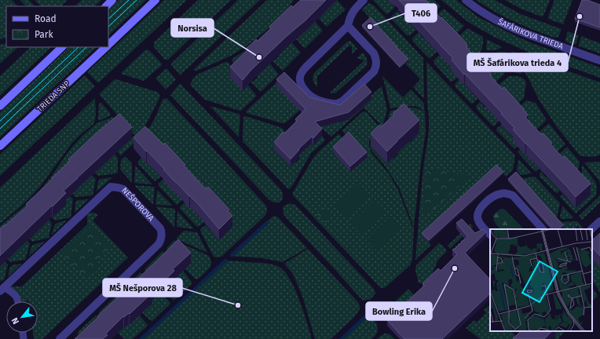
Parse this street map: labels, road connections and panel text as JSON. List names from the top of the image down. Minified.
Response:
{"streets":{"street":["ŠAFÁRIKOVA TRIEDA","TRIEDA SNP","NEŠPOROVA"]},"places":["MŠ Šafárikova trieda 4","T406","Norsisa","Bowling Erika","MŠ Nešporova 28"],"legend":["Road","Park"],"north":"bottom left"}
